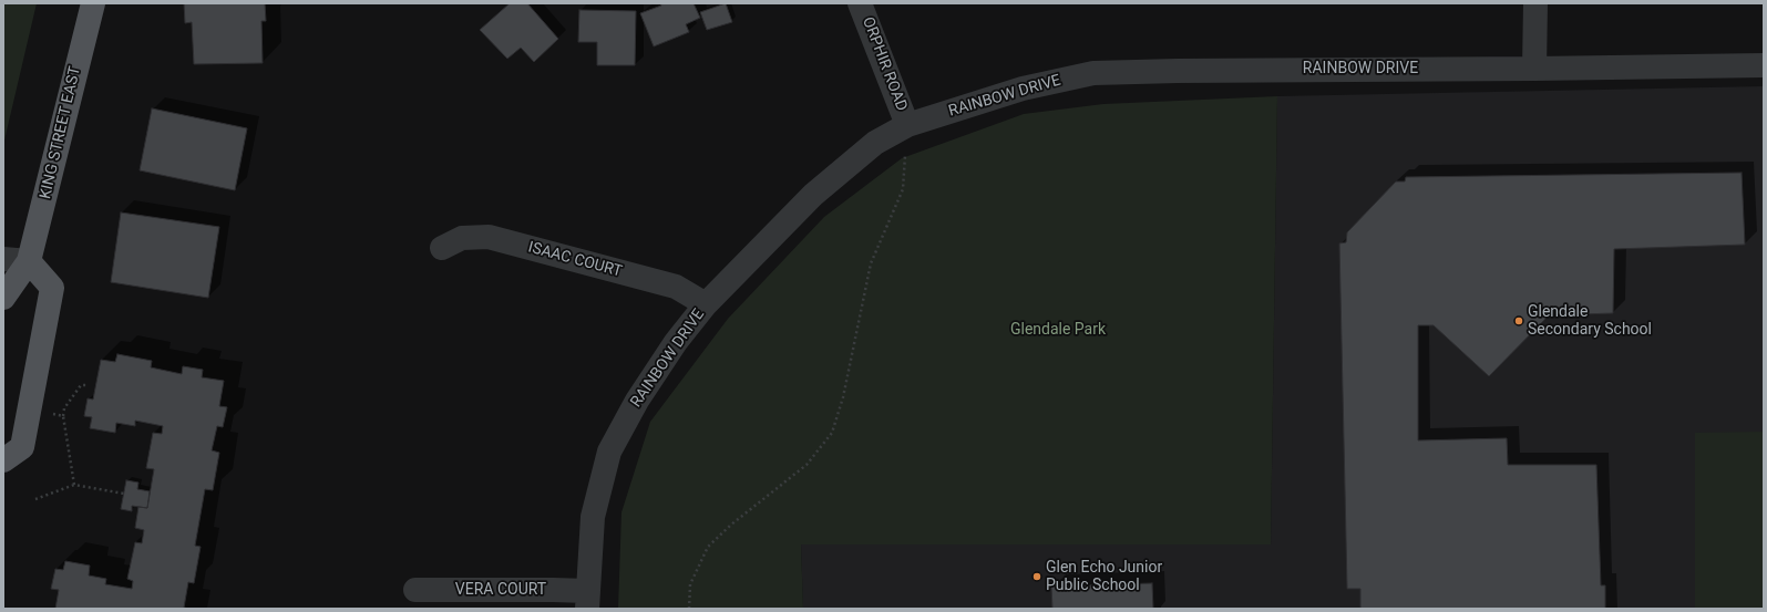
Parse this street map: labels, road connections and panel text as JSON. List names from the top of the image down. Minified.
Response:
{"streets":{"main road":["KING STREET EAST"],"street":["ORPHIR ROAD","RAINBOW DRIVE","ISAAC COURT","VERA COURT"]},"crossings":[["ORPHIR ROAD","RAINBOW DRIVE"],["RAINBOW DRIVE","ISAAC COURT"],["RAINBOW DRIVE","VERA COURT"]],"parks":["Glendale Park"],"places":["Glendale Secondary School","Glen Echo Junior Public School"]}
